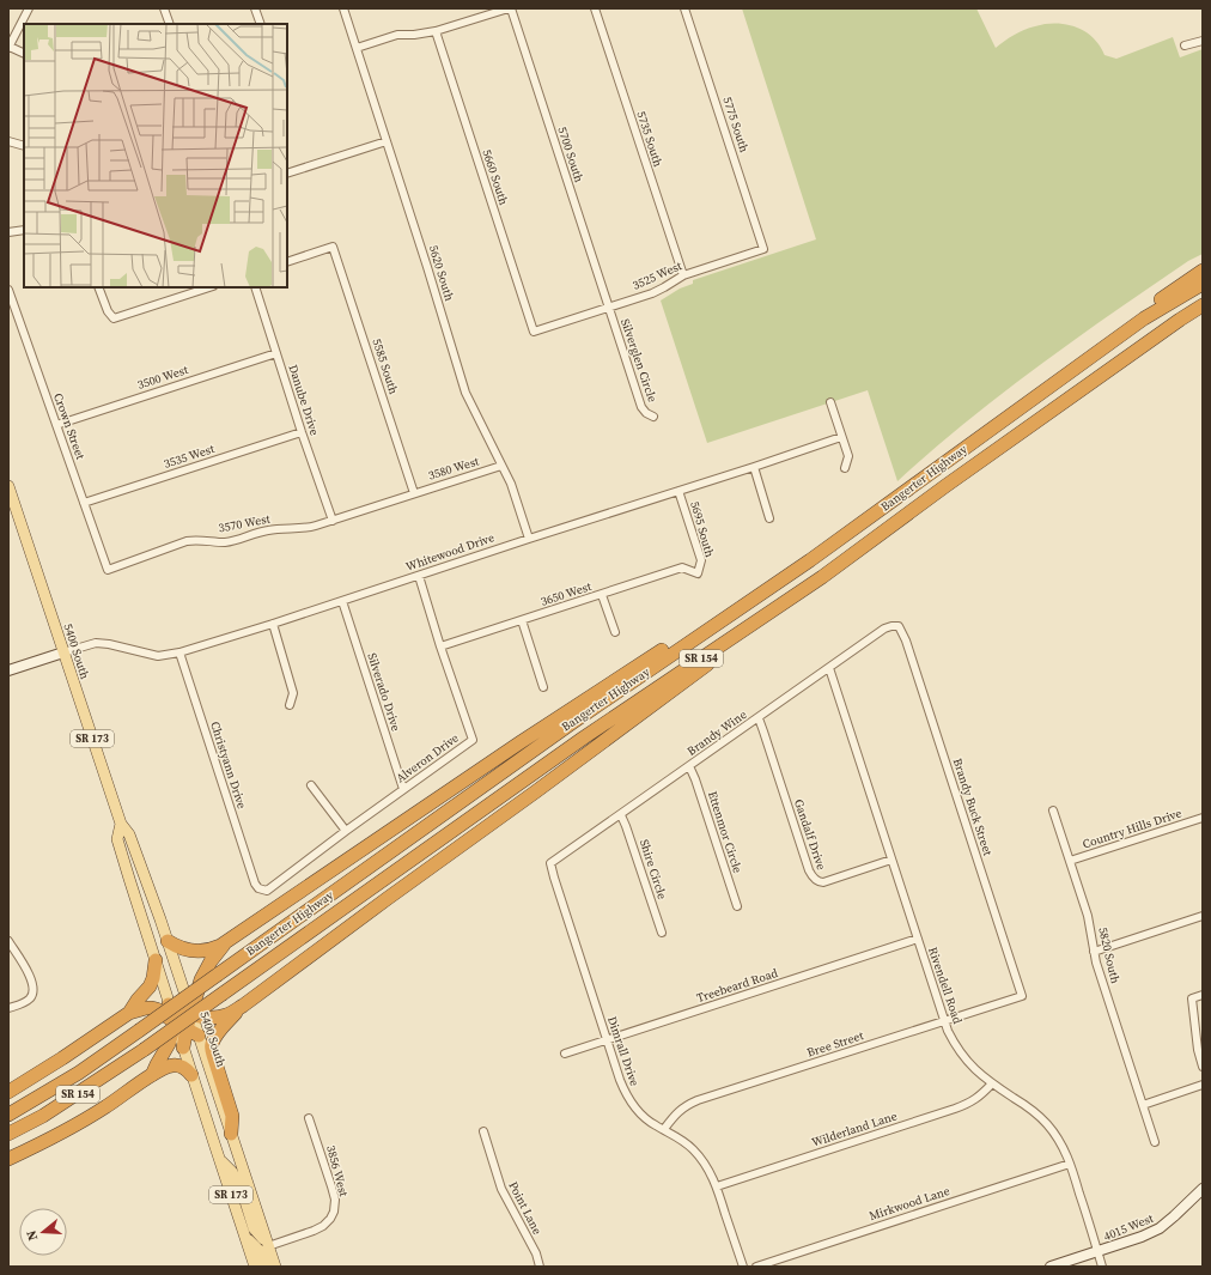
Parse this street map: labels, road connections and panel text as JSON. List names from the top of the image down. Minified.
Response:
{"streets":{"highway":["Bangerter Highway","SR 154"],"main road":["5400 South","SR 173"],"street":["5775 South","5735 South","5700 South","5660 South","5620 South","3525 West","Silverglen Circle","5585 South","3500 West","Danube Drive","Crown Street","3535 West","3580 West","3570 West","5695 South","Whitewood Drive","3650 West","Silverado Drive","Brandy Wine","Alveron Drive","Christyann Drive","Brandy Buck Street","Country Hills Drive","Ettenmor Circle","Gandalf Drive","Shire Circle","5820 South","Treebeard Road","Rivendell Road","Bree Street","Dimrall Drive","Wilderland Lane","3856 West","Mirkwood Lane","Point Lane","4015 West"]},"crossings":[["5775 South","3525 West"],["5735 South","3525 West"],["5700 South","3525 West"],["5700 South","Silverglen Circle"],["5660 South","3525 West"],["5620 South","3580 West"],["5620 South","Whitewood Drive"],["3525 West","Silverglen Circle"],["5585 South","3580 West"],["5585 South","3570 West"],["3500 West","Danube Drive"],["3500 West","Crown Street"],["Danube Drive","3535 West"],["Danube Drive","3570 West"],["Crown Street","3535 West"],["Crown Street","3570 West"],["3580 West","3570 West"],["5695 South","Whitewood Drive"],["5695 South","3650 West"],["Whitewood Drive","5400 South"],["Whitewood Drive","Silverado Drive"],["Whitewood Drive","Alveron Drive"],["Whitewood Drive","Christyann Drive"],["3650 West","Alveron Drive"],["5400 South","3856 West"],["Silverado Drive","Alveron Drive"],["Brandy Wine","Brandy Buck Street"],["Brandy Wine","Ettenmor Circle"],["Brandy Wine","Gandalf Drive"],["Brandy Wine","Shire Circle"],["Brandy Wine","Rivendell Road"],["Brandy Wine","Dimrall Drive"],["Alveron Drive","Christyann Drive"],["Brandy Buck Street","Bree Street"],["Country Hills Drive","5820 South"],["Gandalf Drive","Rivendell Road"],["Treebeard Road","Rivendell Road"],["Treebeard Road","Dimrall Drive"],["Rivendell Road","Bree Street"],["Rivendell Road","Wilderland Lane"],["Rivendell Road","Mirkwood Lane"],["Rivendell Road","4015 West"],["Bree Street","Dimrall Drive"],["Dimrall Drive","Wilderland Lane"]],"north":"left"}
